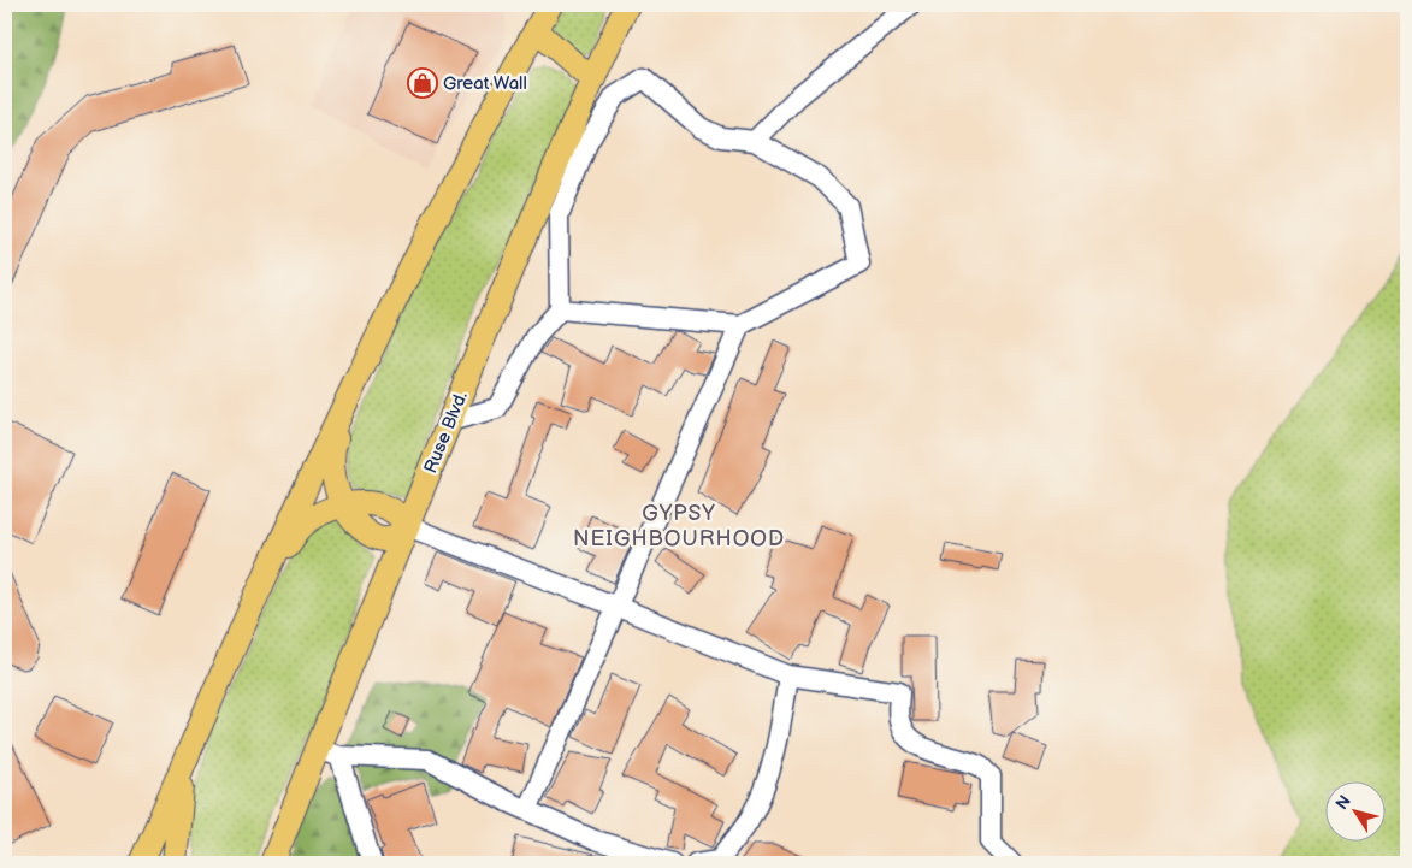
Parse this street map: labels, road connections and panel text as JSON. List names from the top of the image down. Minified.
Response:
{"streets":{"main road":["Ruse Blvd."]},"districts":["GYPSY NEIGHBOURHOOD"],"places":{"shop":["Great Wall"]},"north":"top left"}
